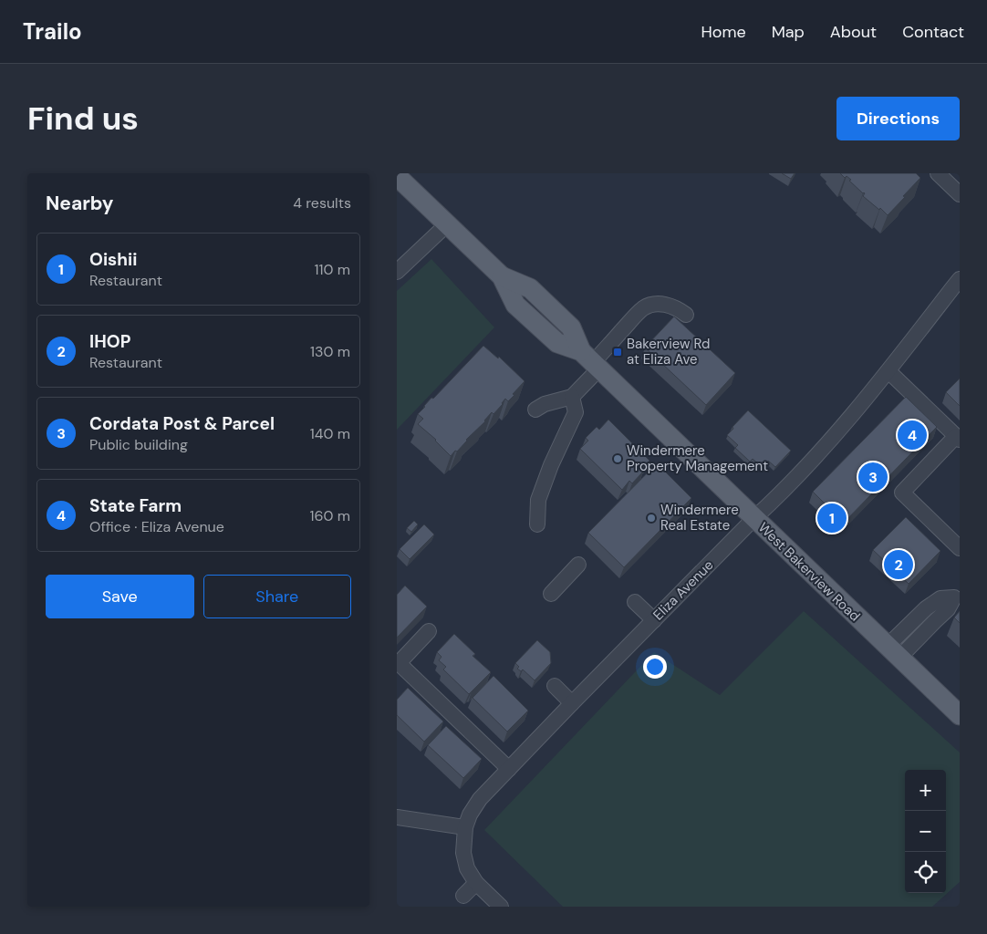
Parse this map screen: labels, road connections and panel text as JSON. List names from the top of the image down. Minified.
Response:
{"streets":{"main road":["West Bakerview Road"],"street":["Eliza Avenue"]},"crossings":[["West Bakerview Road","Eliza Avenue"]],"places":{"transit":["Bakerview Rd at Eliza Ave"],"other":["Windermere Property Management","Windermere Real Estate"]},"page":{"header":"Trailo","nav":["Home","Map","About","Contact"],"buttons":["Directions",["Save","Share"]],"title":"Find us","heading":["Nearby","4 results"],"list":[{"mark":"1","name":"Oishii","note":"Restaurant","value":"110 m"},{"mark":"2","name":"IHOP","note":"Restaurant","value":"130 m"},{"mark":"3","name":"Cordata Post & Parcel","note":"Public building","value":"140 m"},{"mark":"4","name":"State Farm","note":"Office · Eliza Avenue","value":"160 m"}],"pins":["4","3","1","2"],"map_buttons":["+","−"]}}
